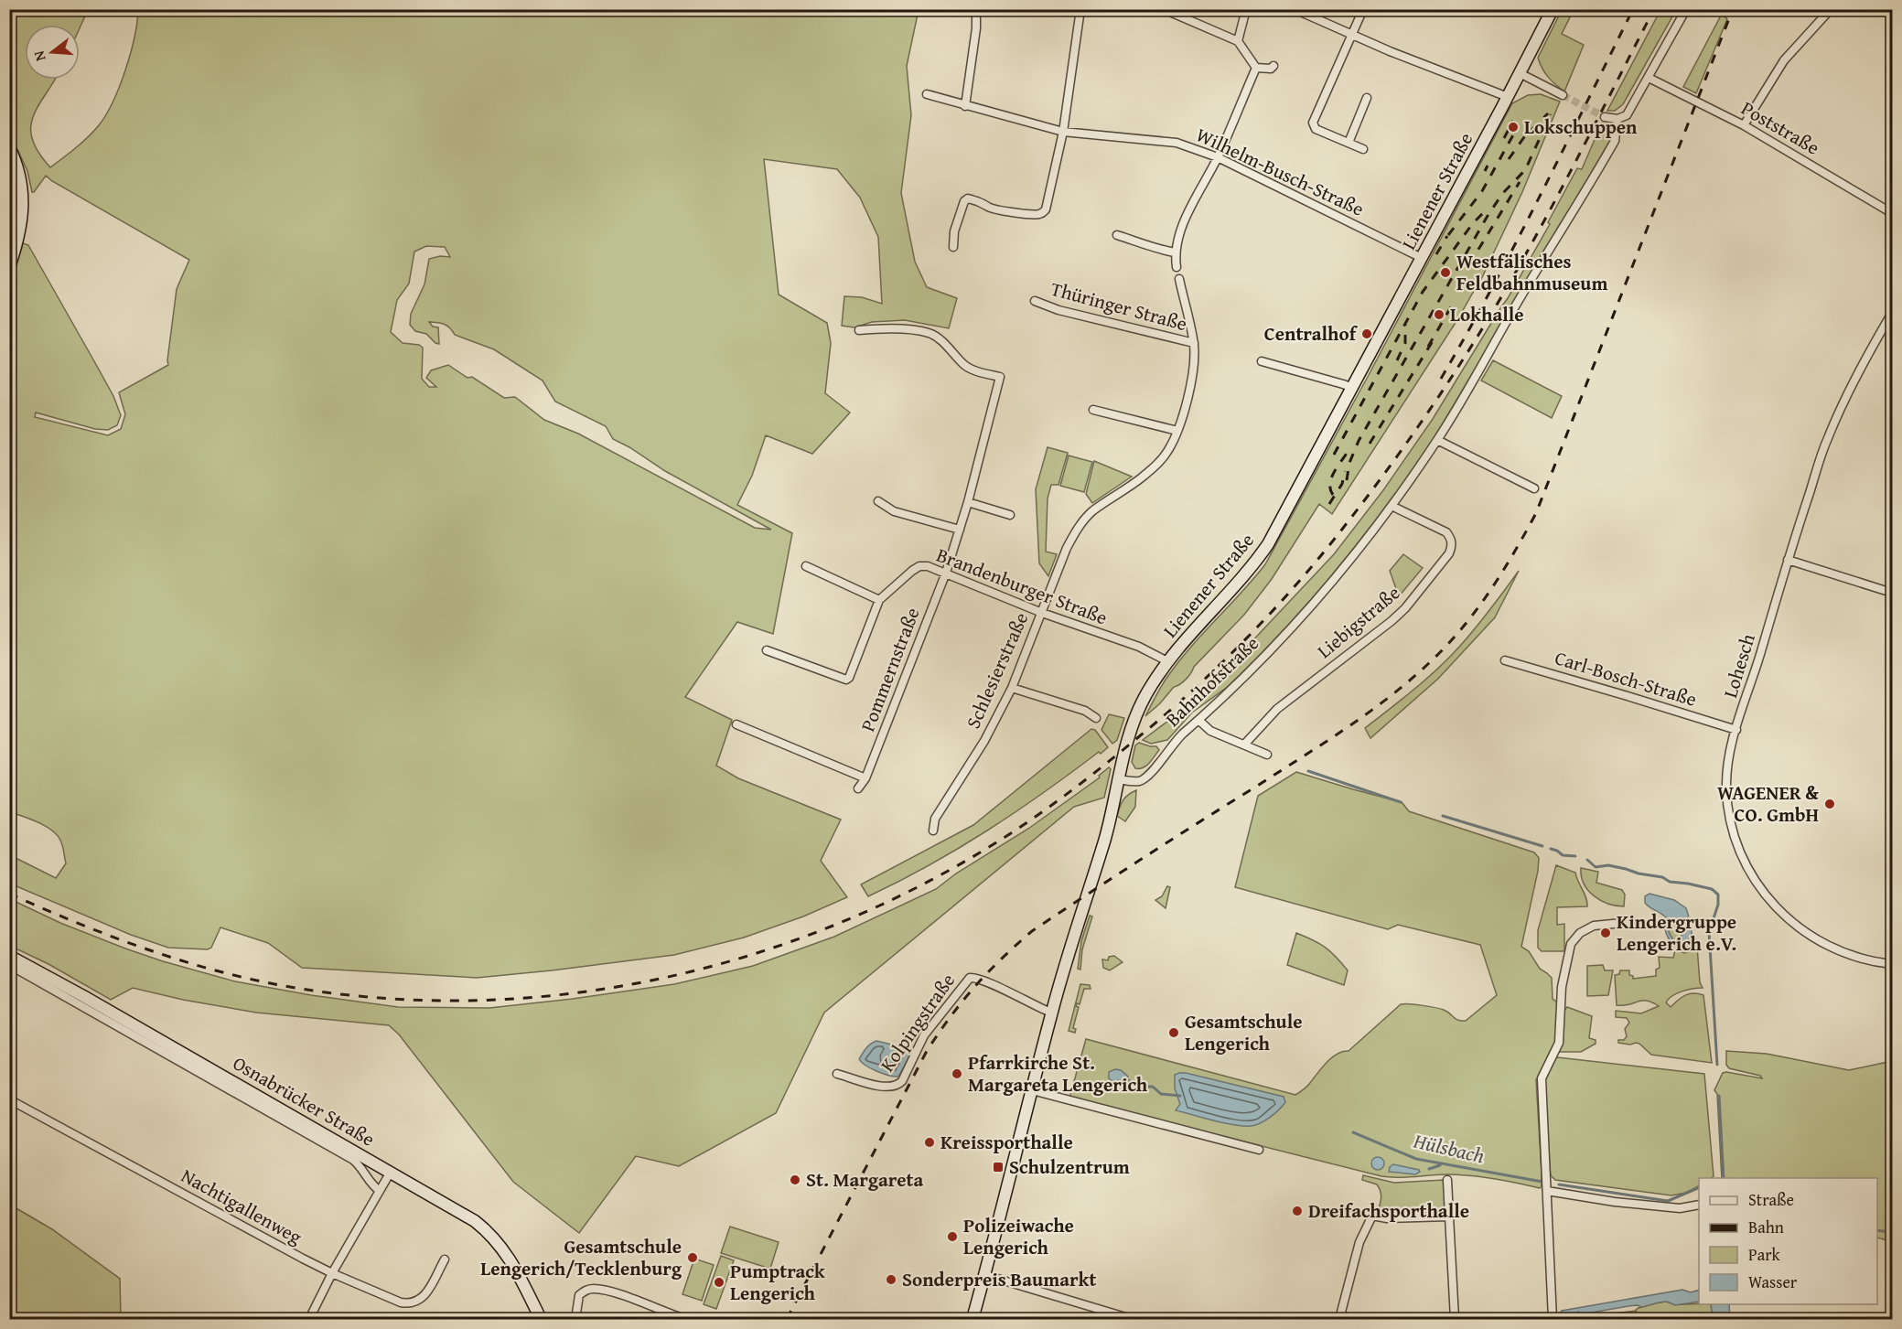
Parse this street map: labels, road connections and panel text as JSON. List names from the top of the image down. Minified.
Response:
{"streets":{"street":["Poststraße","Wilhelm-Busch-Straße","Lienener Straße","Thüringer Straße","Brandenburger Straße","Liebigstraße","Lohesch","Pommernstraße","Schlesierstraße","Carl-Bosch-Straße","Bahnhofstraße","Kolpingstraße","Osnabrücker Straße","Nachtigallenweg"]},"crossings":[["Wilhelm-Busch-Straße","Lienener Straße"],["Lienener Straße","Brandenburger Straße"],["Lienener Straße","Bahnhofstraße"],["Thüringer Straße","Schlesierstraße"],["Brandenburger Straße","Pommernstraße"],["Brandenburger Straße","Schlesierstraße"],["Liebigstraße","Bahnhofstraße"],["Lohesch","Carl-Bosch-Straße"]],"water":["Hülsbach"],"places":{"other":["Lokschuppen","Westfälisches Feldbahnmuseum","Lokhalle","Centralhof","WAGENER & CO. GmbH","Kindergruppe Lengerich e.V.","Gesamtschule Lengerich","Pfarrkirche St. Margareta Lengerich","Kreissporthalle","St. Margareta","Dreifachsporthalle","Polizeiwache Lengerich","Gesamtschule Lengerich/Tecklenburg","Sonderpreis Baumarkt","Pumptrack Lengerich"],"transit":["Schulzentrum"]},"legend":["Straße","Bahn","Park","Wasser"],"north":"left"}
